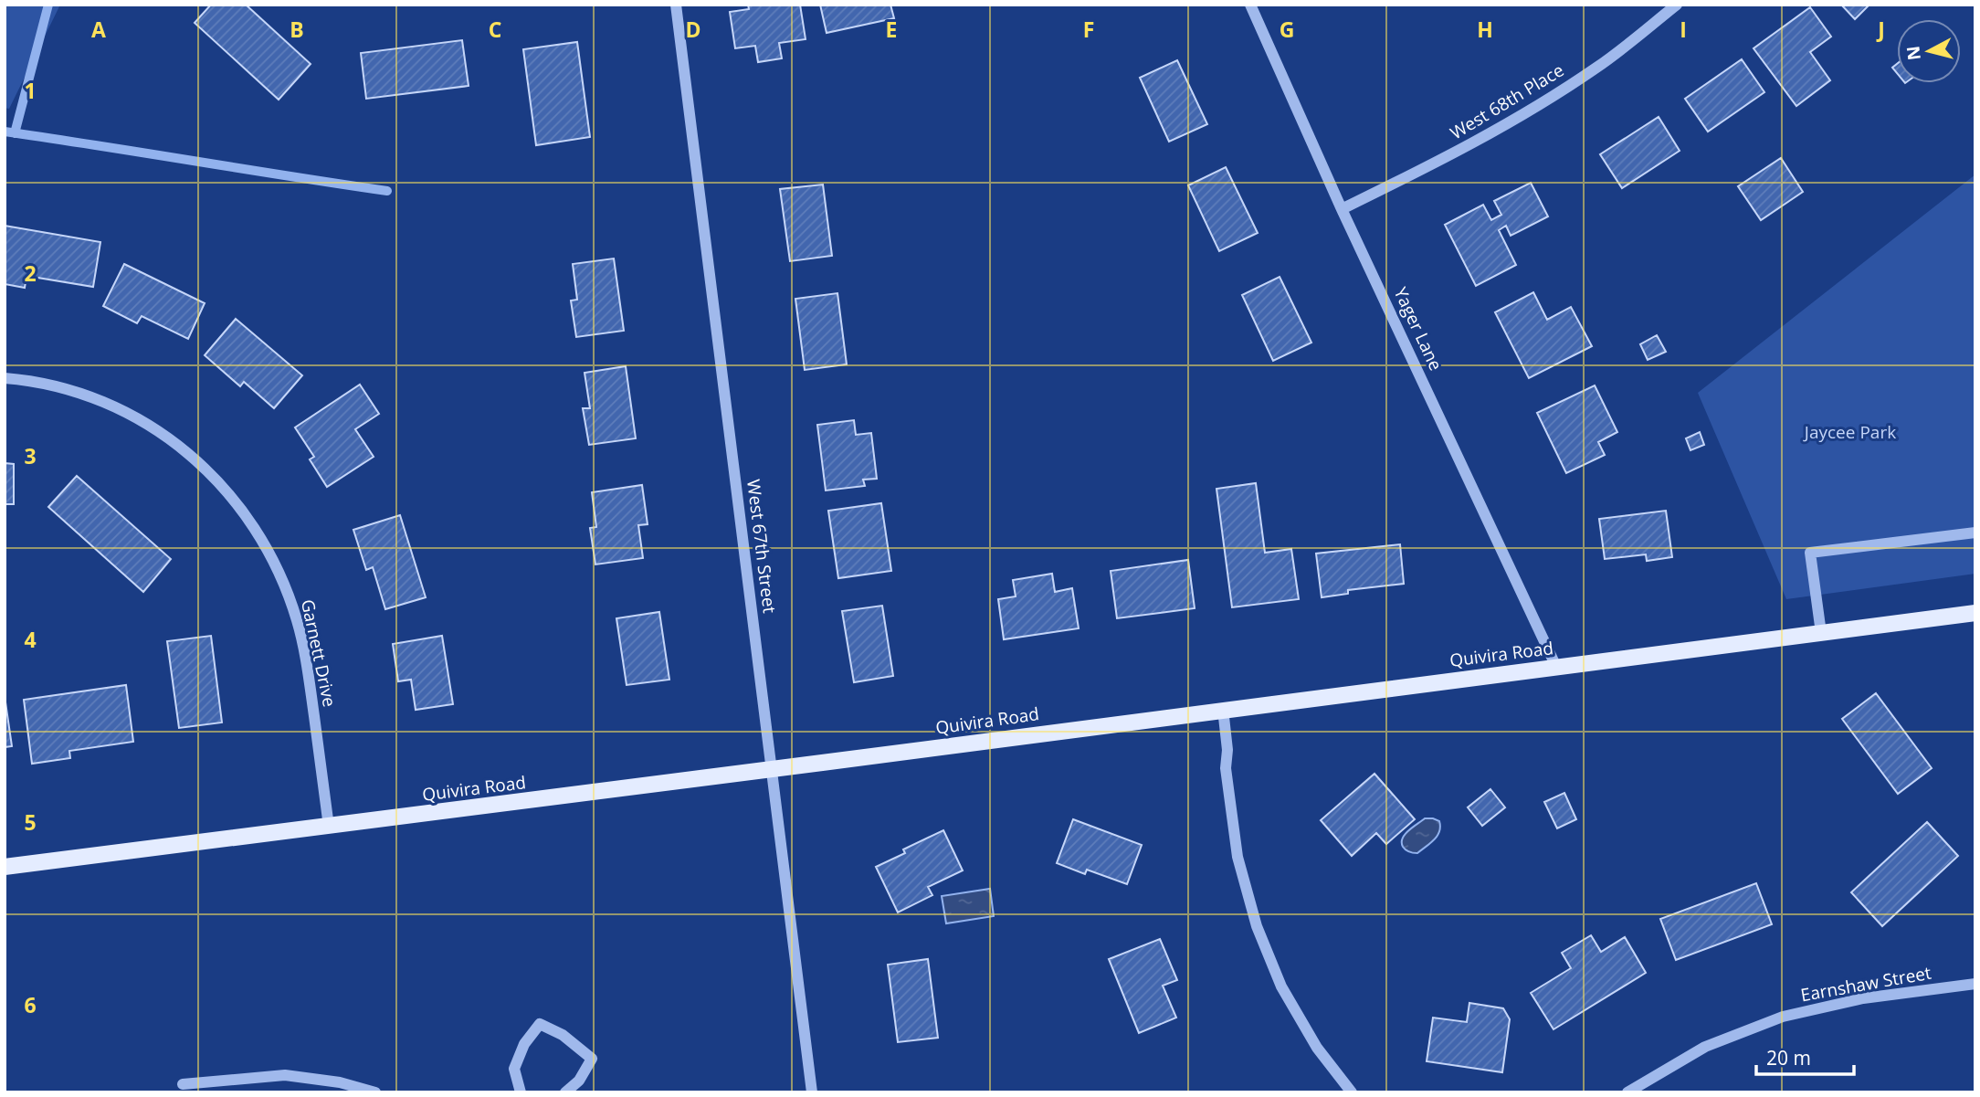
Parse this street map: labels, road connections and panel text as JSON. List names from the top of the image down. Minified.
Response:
{"streets":{"main road":["Quivira Road"],"street":["West 68th Place","Yager Lane","West 67th Street","Garnett Drive","Earnshaw Street"]},"crossings":[["West 68th Place","Yager Lane"],["Yager Lane","Quivira Road"],["West 67th Street","Quivira Road"],["Garnett Drive","Quivira Road"]],"parks":["Jaycee Park"],"scale_bar":"20 m","north":"left","grid":{"columns":["A","B","C","D","E","F","G","H","I","J"],"rows":["1","2","3","4","5","6"]}}
